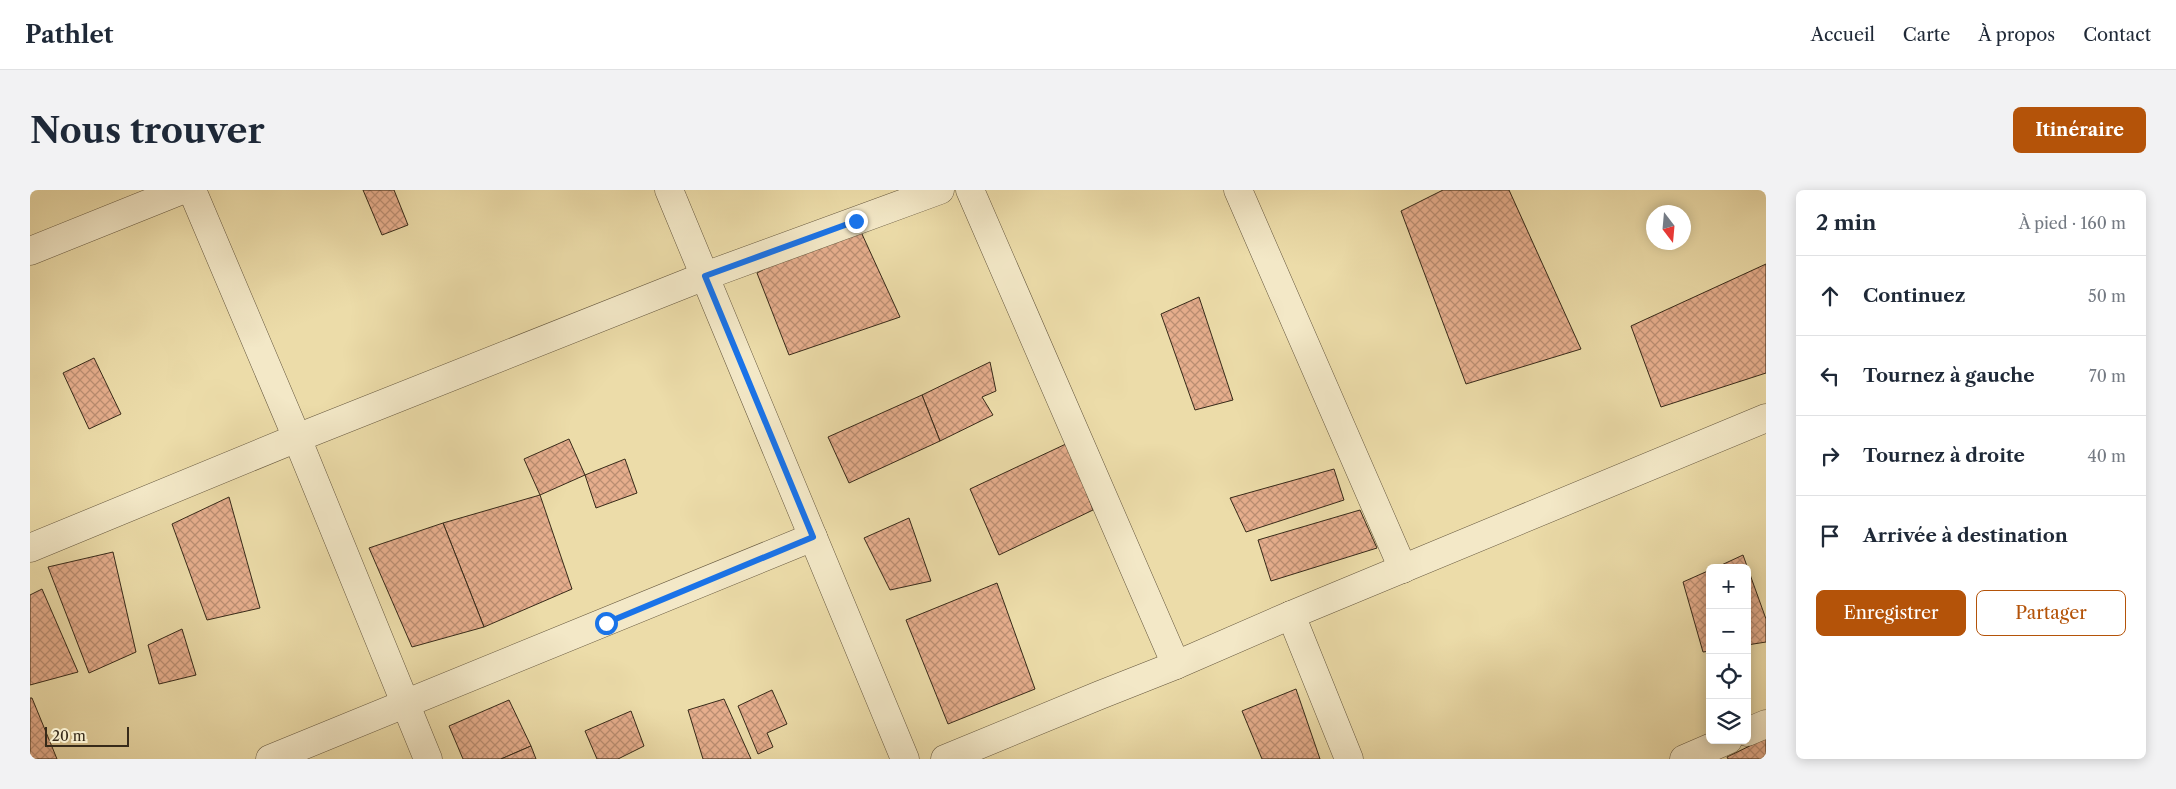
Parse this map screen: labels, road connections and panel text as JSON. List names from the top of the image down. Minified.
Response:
{"scale_bar":"20 m","north":"bottom","page":{"header":"Pathlet","nav":["Accueil","Carte","À propos","Contact"],"buttons":["Itinéraire",["Enregistrer","Partager"]],"title":"Nous trouver","heading":["2 min","À pied · 160 m"],"list":[["Continuez","50 m"],["Tournez à gauche","70 m"],["Tournez à droite","40 m"],"Arrivée à destination"],"map_buttons":["+","−"],"scale":"20 m"}}
